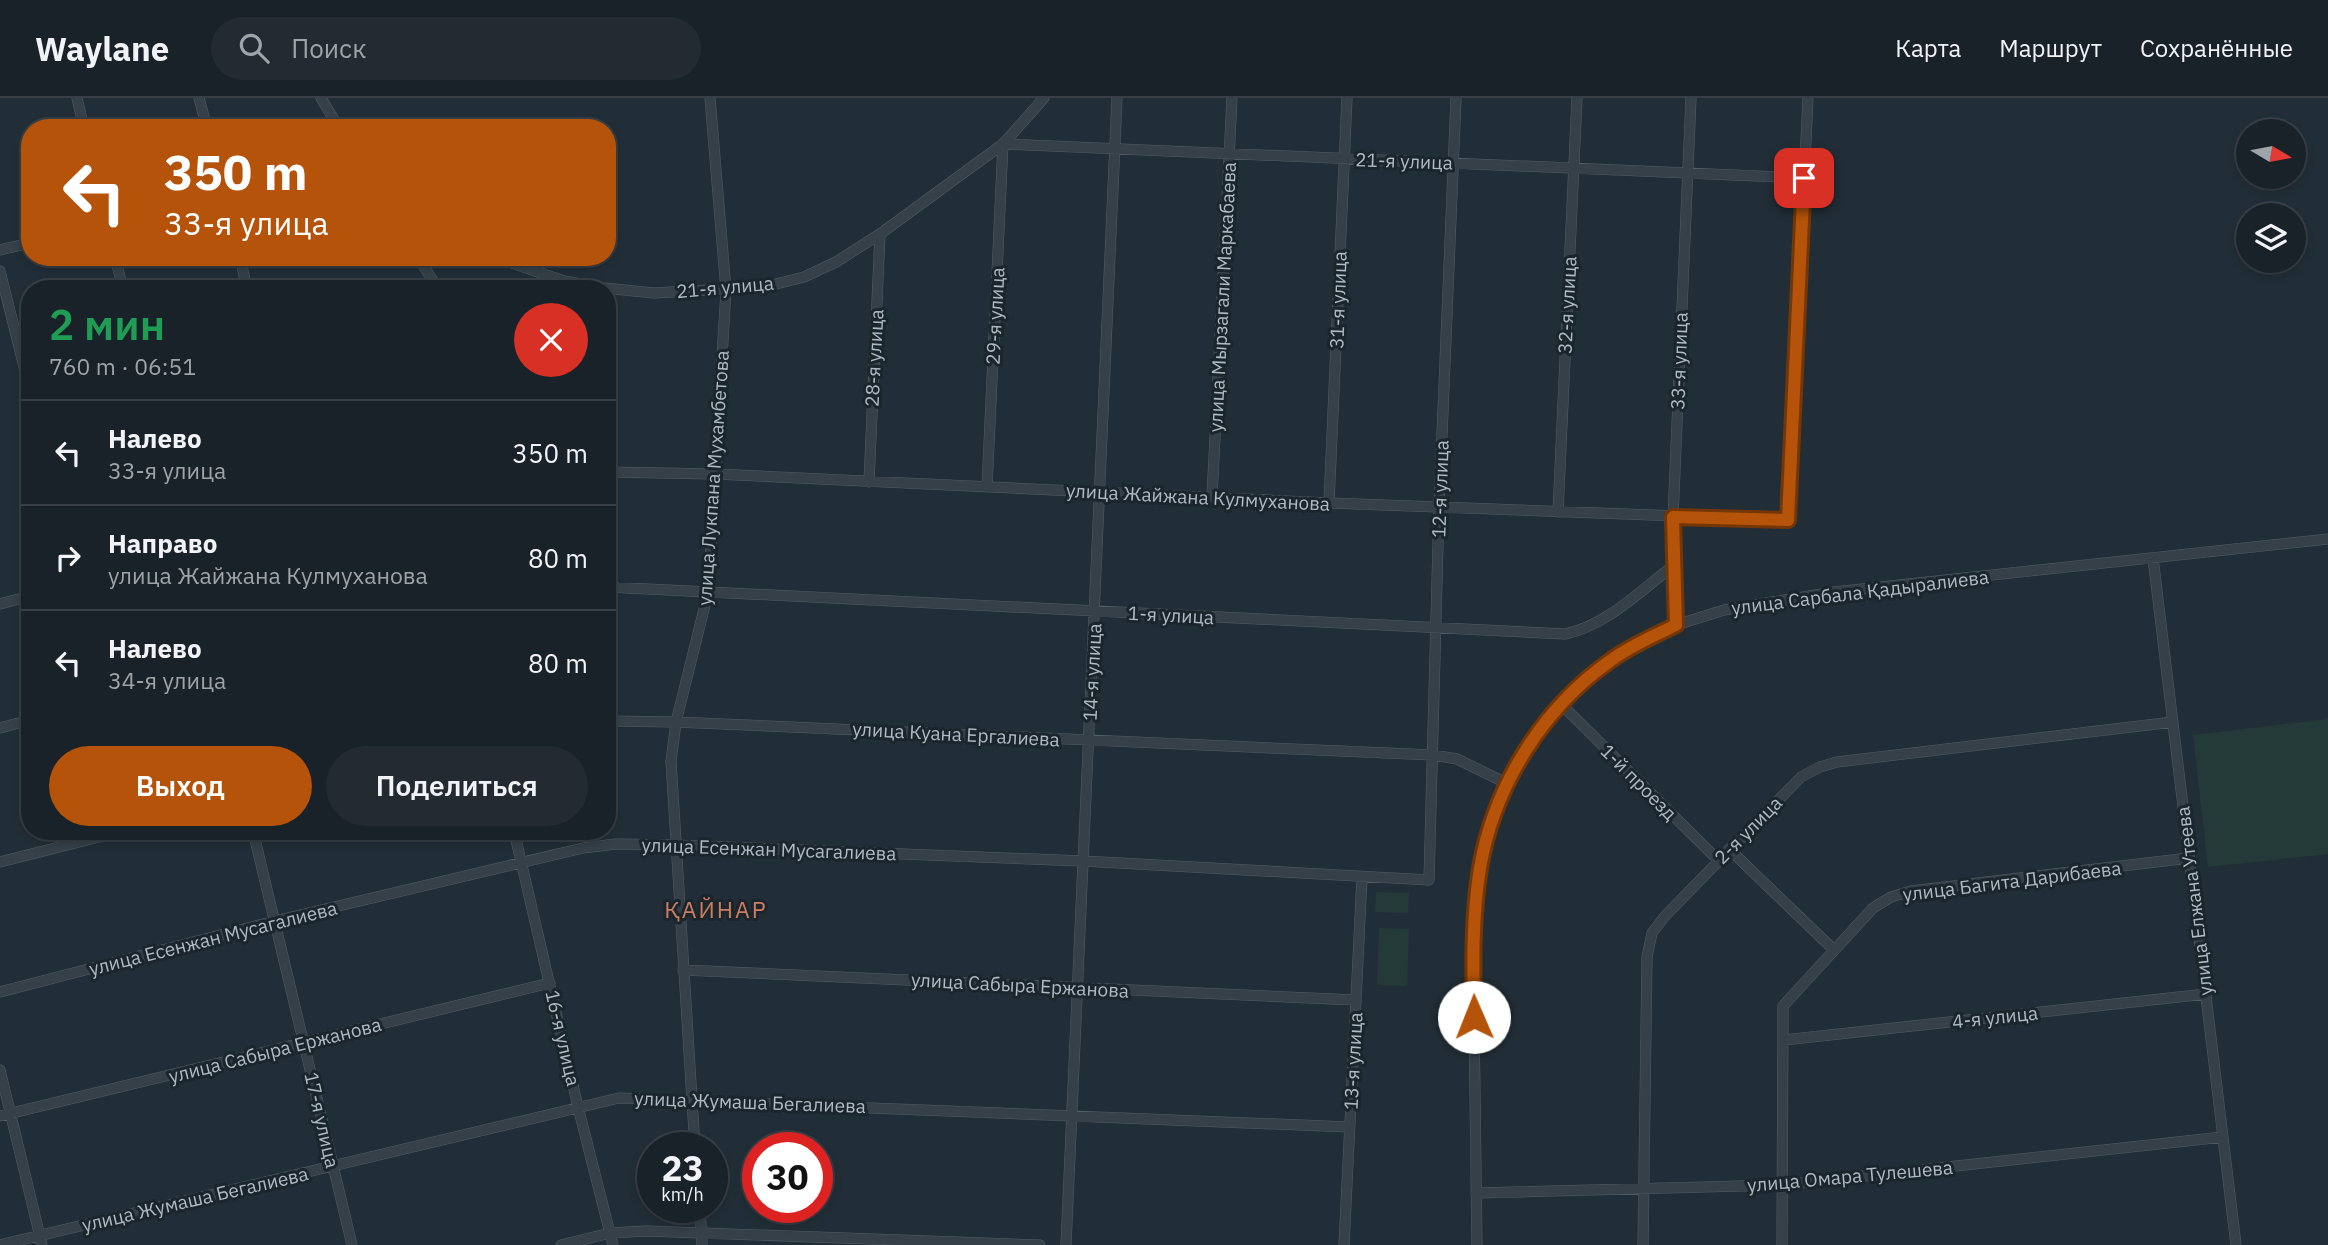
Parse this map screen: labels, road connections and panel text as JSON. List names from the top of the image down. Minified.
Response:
{"streets":{"street":["21-я улица","улица Мырзагали Маркабаева","31-я улица","32-я улица","29-я улица","28-я улица","33-я улица","улица Лукпана Мухамбетова","12-я улица","улица Жайжана Кулмуханова","улица Сарбала Қадыралиева","1-я улица","14-я улица","улица Куана Ергалиева","1-й проезд","2-я улица","улица Есенжан Мусагалиева","улица Багита Дарибаева","улица Елжана Утеева","улица Сабыра Ержанова","4-я улица","16-я улица","13-я улица","улица Жумаша Бегалиева","17-я улица","улица Омара Тулешева"]},"crossings":[["21-я улица","улица Мырзагали Маркабаева"],["21-я улица","31-я улица"],["21-я улица","32-я улица"],["21-я улица","29-я улица"],["21-я улица","28-я улица"],["21-я улица","33-я улица"],["21-я улица","улица Лукпана Мухамбетова"],["21-я улица","12-я улица"],["21-я улица","улица Жайжана Кулмуханова"],["21-я улица","14-я улица"],["улица Мырзагали Маркабаева","улица Жайжана Кулмуханова"],["31-я улица","улица Жайжана Кулмуханова"],["32-я улица","улица Жайжана Кулмуханова"],["29-я улица","улица Жайжана Кулмуханова"],["28-я улица","улица Жайжана Кулмуханова"],["33-я улица","улица Жайжана Кулмуханова"],["33-я улица","улица Сарбала Қадыралиева"],["33-я улица","1-я улица"],["улица Лукпана Мухамбетова","улица Жайжана Кулмуханова"],["улица Лукпана Мухамбетова","1-я улица"],["улица Лукпана Мухамбетова","улица Куана Ергалиева"],["улица Лукпана Мухамбетова","улица Есенжан Мусагалиева"],["улица Лукпана Мухамбетова","улица Сабыра Ержанова"],["улица Лукпана Мухамбетова","улица Жумаша Бегалиева"],["12-я улица","улица Жайжана Кулмуханова"],["12-я улица","1-я улица"],["12-я улица","улица Куана Ергалиева"],["12-я улица","улица Есенжан Мусагалиева"],["улица Жайжана Кулмуханова","14-я улица"],["улица Сарбала Қадыралиева","улица Куана Ергалиева"],["улица Сарбала Қадыралиева","1-й проезд"],["улица Сарбала Қадыралиева","улица Елжана Утеева"],["улица Сарбала Қадыралиева","улица Омара Тулешева"],["1-я улица","14-я улица"],["14-я улица","улица Куана Ергалиева"],["14-я улица","улица Есенжан Мусагалиева"],["14-я улица","улица Сабыра Ержанова"],["14-я улица","улица Жумаша Бегалиева"],["1-й проезд","2-я улица"],["2-я улица","улица Елжана Утеева"],["2-я улица","улица Омара Тулешева"],["улица Есенжан Мусагалиева","16-я улица"],["улица Есенжан Мусагалиева","13-я улица"],["улица Есенжан Мусагалиева","17-я улица"],["улица Багита Дарибаева","улица Елжана Утеева"],["улица Багита Дарибаева","4-я улица"],["улица Багита Дарибаева","улица Омара Тулешева"],["улица Елжана Утеева","4-я улица"],["улица Елжана Утеева","улица Омара Тулешева"],["улица Сабыра Ержанова","16-я улица"],["улица Сабыра Ержанова","13-я улица"],["улица Сабыра Ержанова","17-я улица"],["16-я улица","улица Жумаша Бегалиева"],["13-я улица","улица Жумаша Бегалиева"],["улица Жумаша Бегалиева","17-я улица"]],"districts":["ҚАЙНАР"],"north":"right","page":{"header":"Waylane","search":"Поиск","nav":["Карта","Маршрут","Сохранённые"],"turn":["350 m","33-я улица"],"heading":["2 мин","760 m · 06:51"],"list":[{"name":"Налево","note":"33-я улица","value":"350 m"},{"name":"Направо","note":"улица Жайжана Кулмуханова","value":"80 m"},{"name":"Налево","note":"34-я улица","value":"80 m"}],"buttons":["Выход","Поделиться"],"speed":"23 km/h","limit":"30"}}
